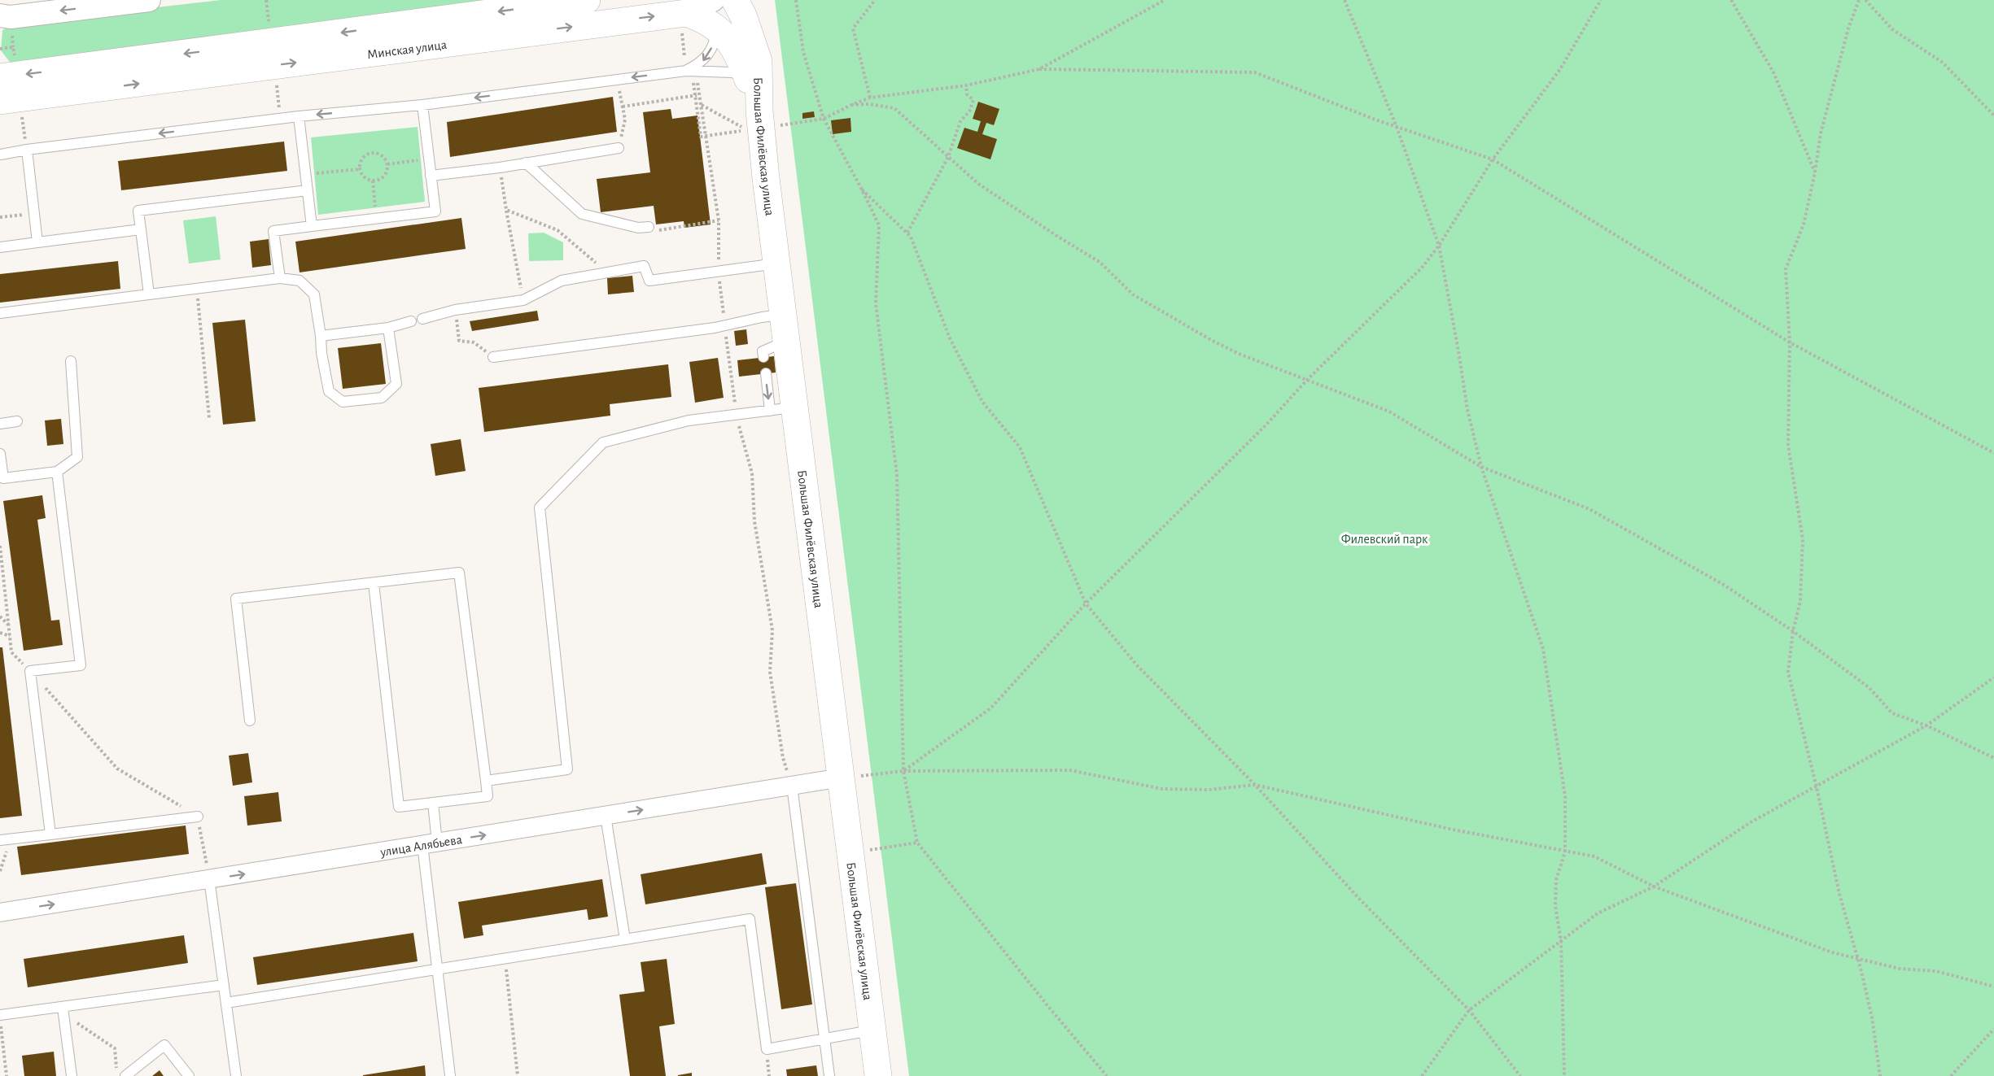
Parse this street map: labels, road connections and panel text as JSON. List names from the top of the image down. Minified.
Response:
{"streets":{"main road":["Минская улица","Большая Филёвская улица"],"street":["улица Алябьева"]},"crossings":[["Большая Филёвская улица","улица Алябьева"]],"one_way":["улица Алябьева"],"parks":["Филевский парк"]}
